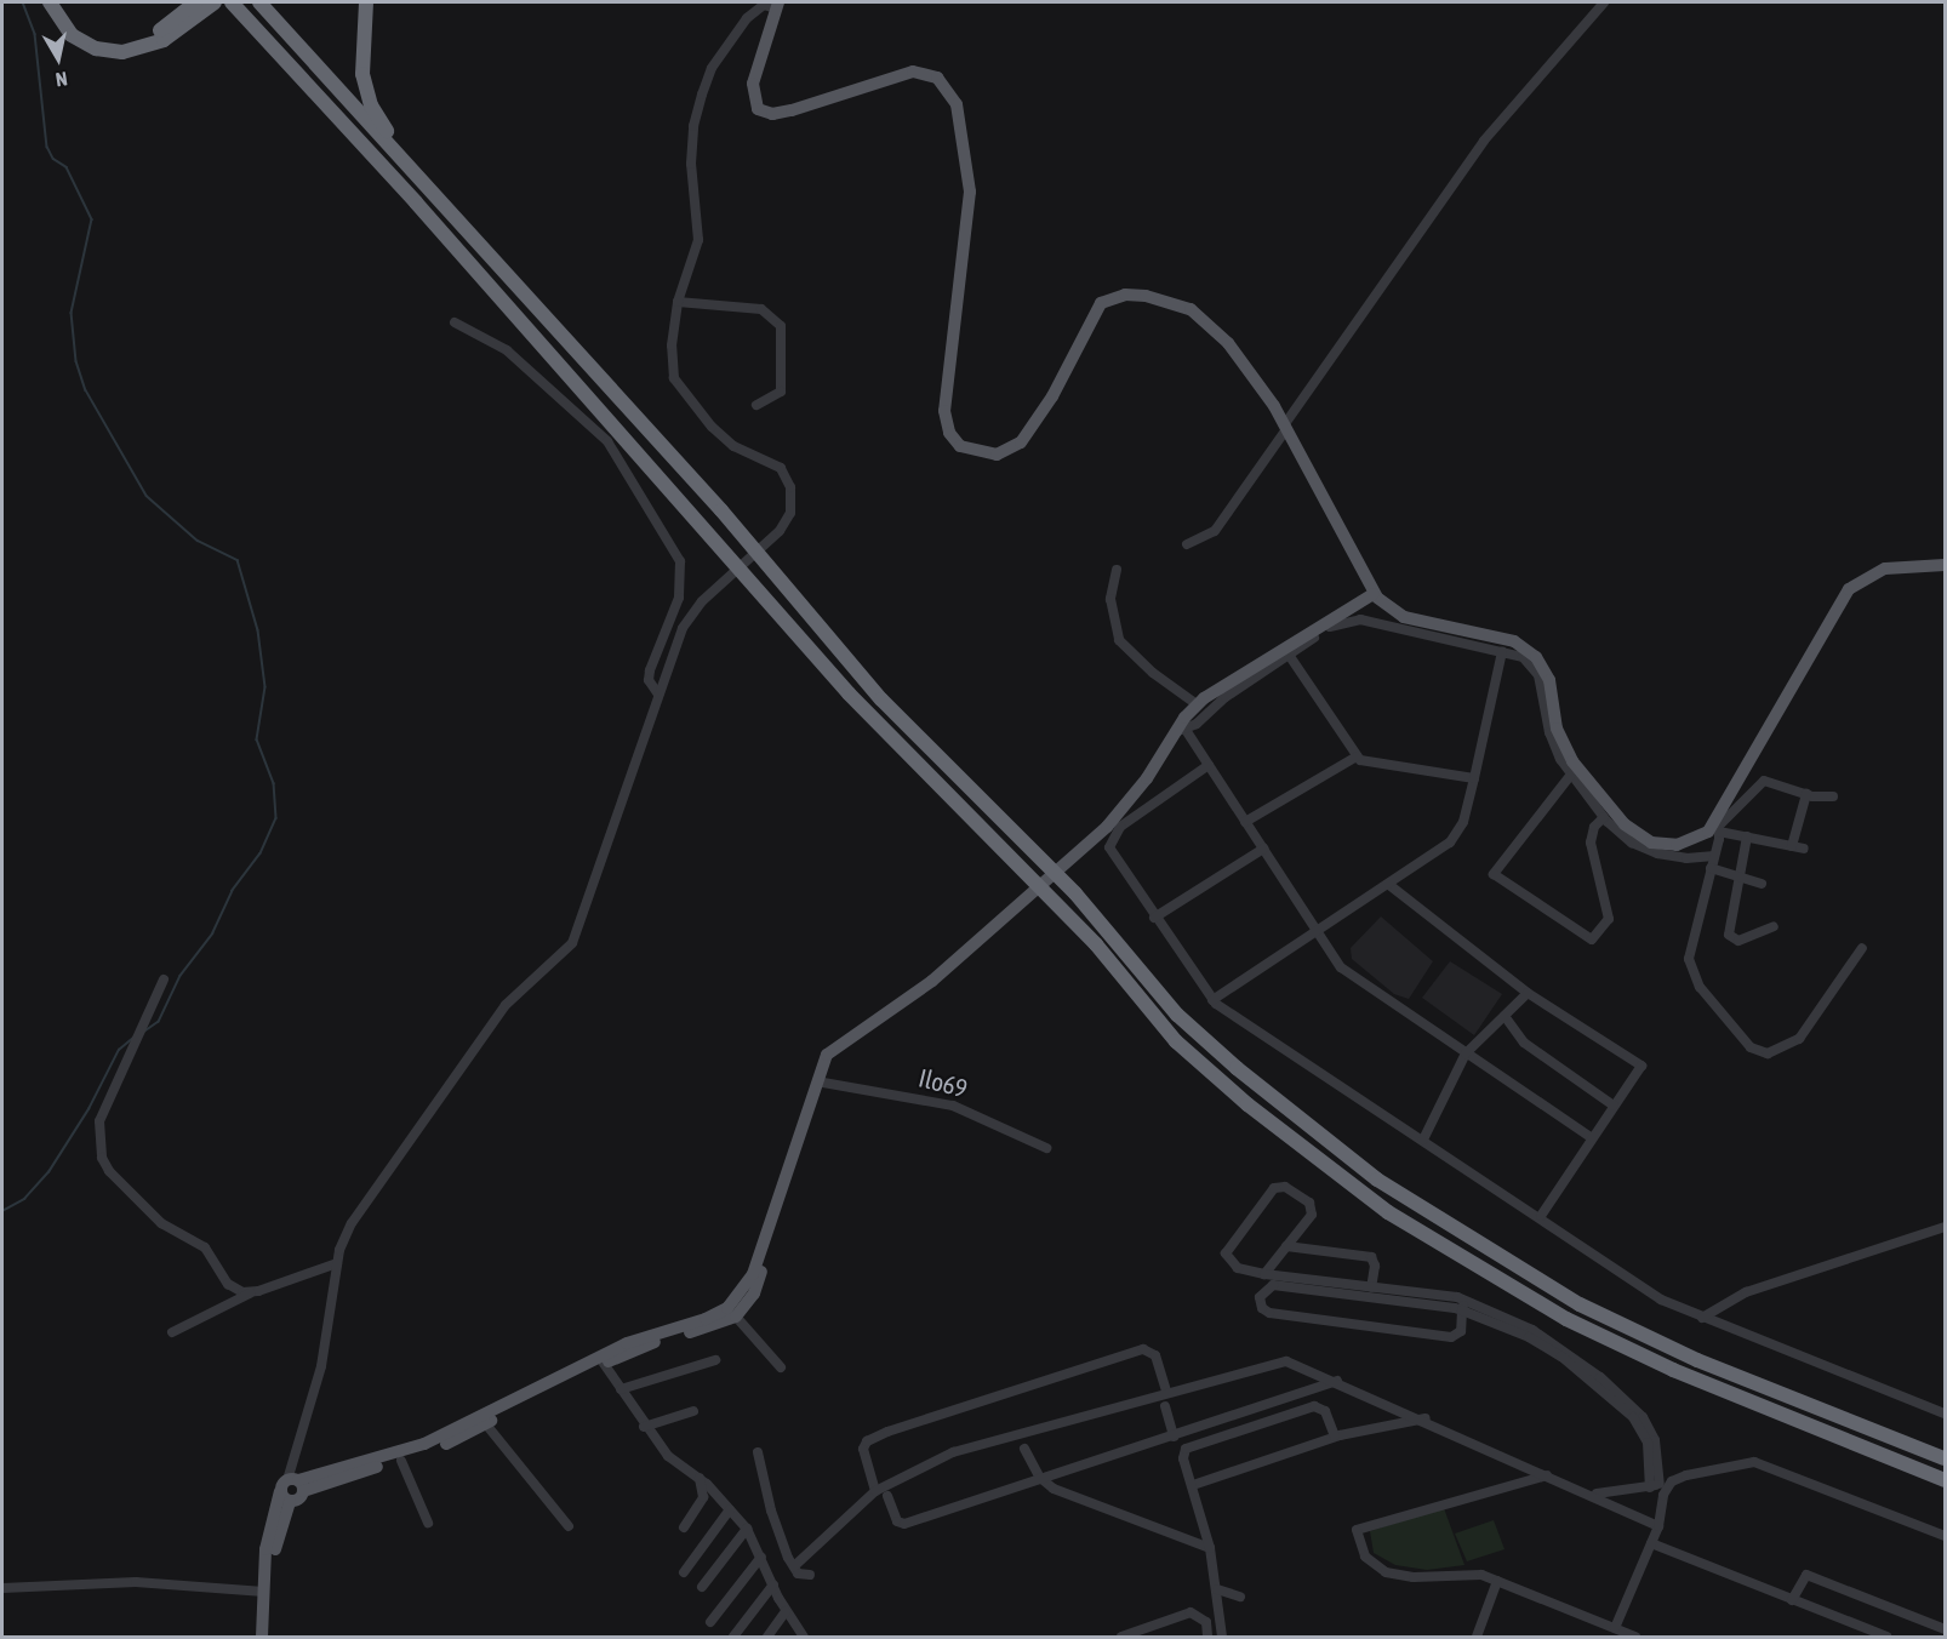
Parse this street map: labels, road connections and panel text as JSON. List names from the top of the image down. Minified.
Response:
{"streets":{"street":["Ilo69"]},"north":"bottom"}
